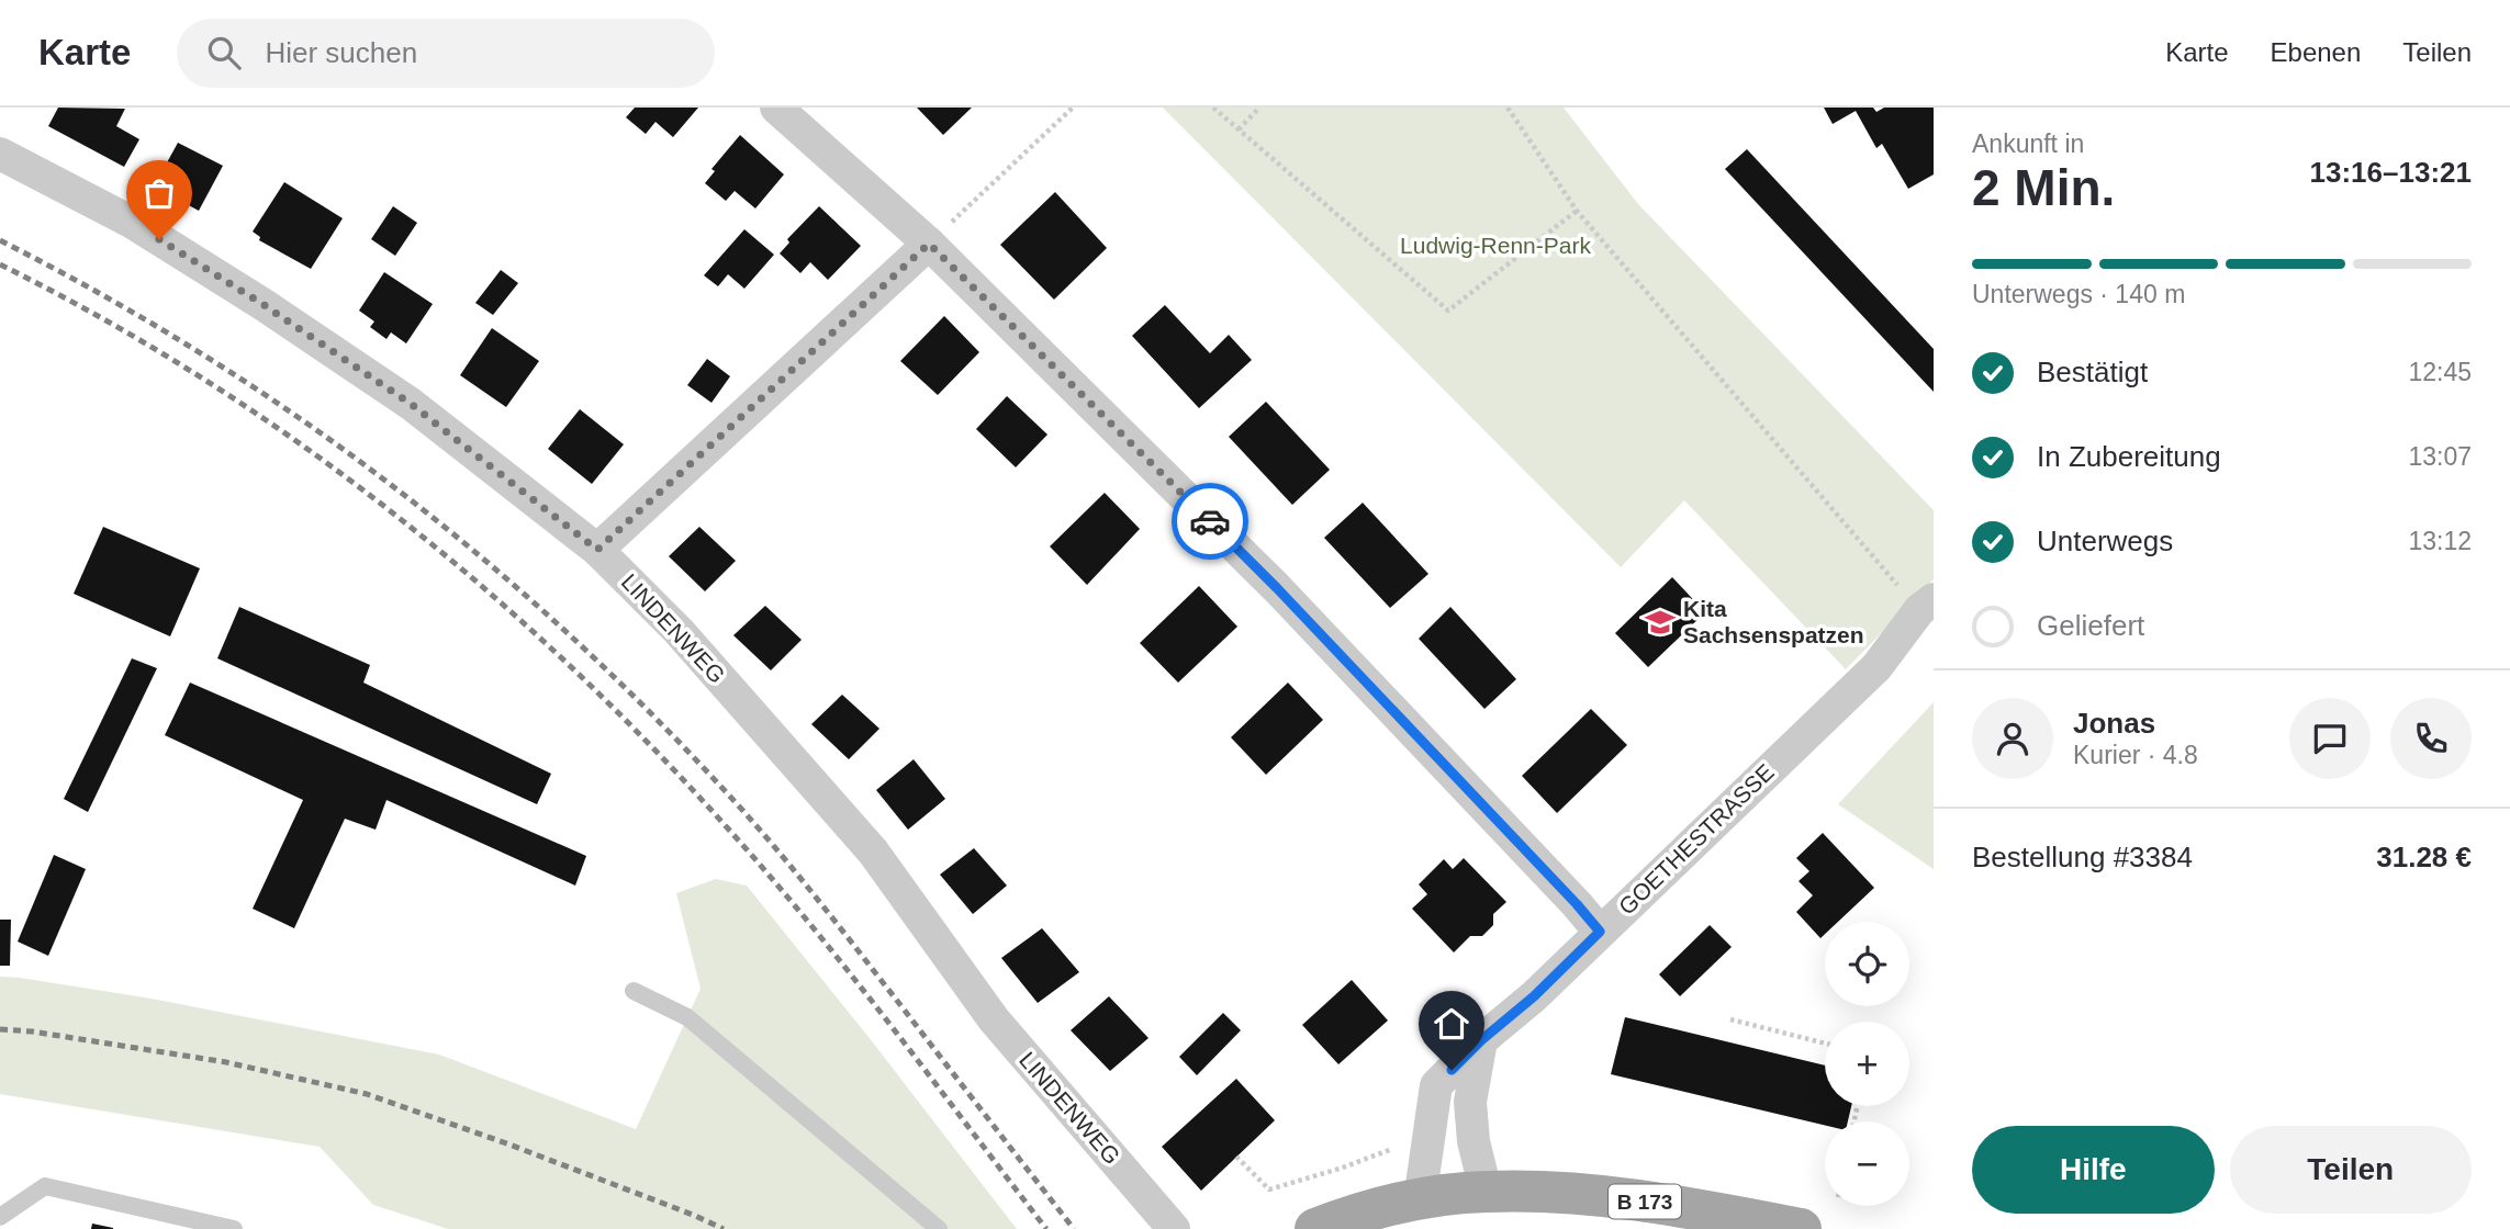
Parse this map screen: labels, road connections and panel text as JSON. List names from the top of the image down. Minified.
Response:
{"streets":{"main road":["B 173"],"street":["LINDENWEG","GOETHESTRASSE"]},"crossings":[["GOETHESTRASSE","B 173"]],"parks":["Ludwig-Renn-Park"],"places":{"school or university":["Kita Sachsenspatzen"]},"page":{"header":"Karte","search":"Hier suchen","nav":["Karte","Ebenen","Teilen"],"heading":["2 Min.","Ankunft in","13:16–13:21"],"panel":["Jonas","Kurier · 4.8","Bestellung #3384","31.28 €"],"bar":"Unterwegs · 140 m","list":[["Bestätigt","12:45"],["In Zubereitung","13:07"],["Unterwegs","13:12"],"Geliefert"],"map_buttons":["+","−"],"buttons":["Hilfe","Teilen"]}}
